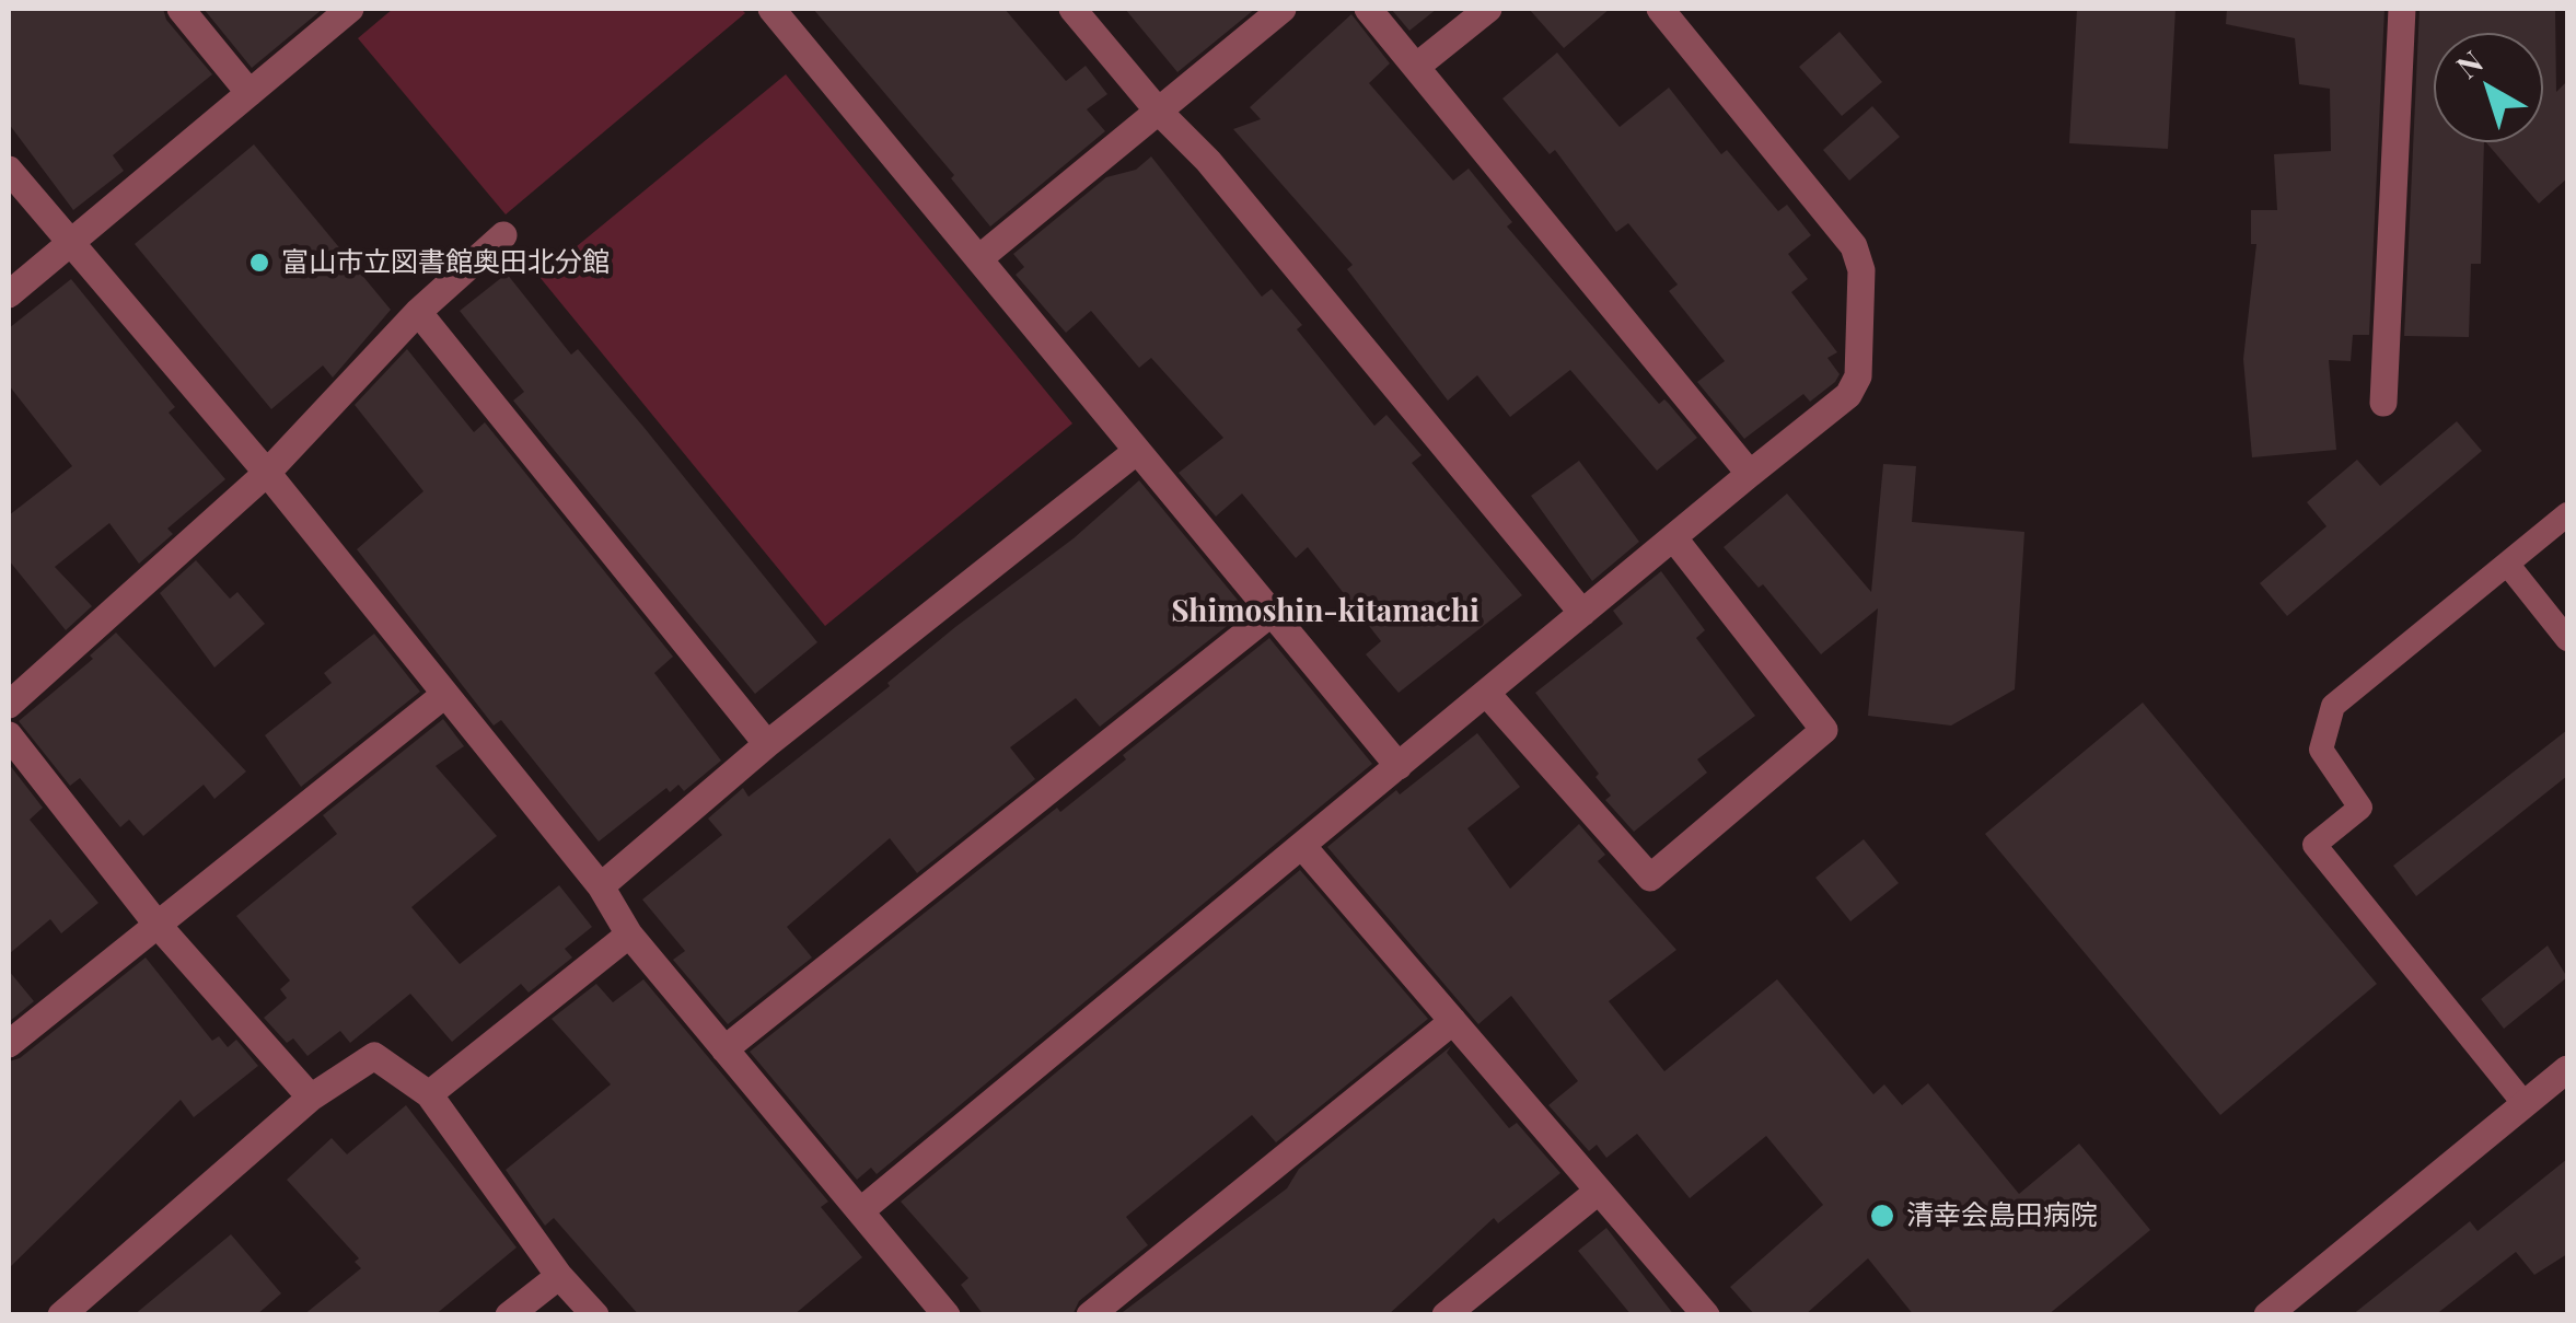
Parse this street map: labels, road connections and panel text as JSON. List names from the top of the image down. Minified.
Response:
{"districts":["Shimoshin-kitamachi"],"places":["富山市立図書館奥田北分館","清幸会島田病院"],"north":"top left"}
